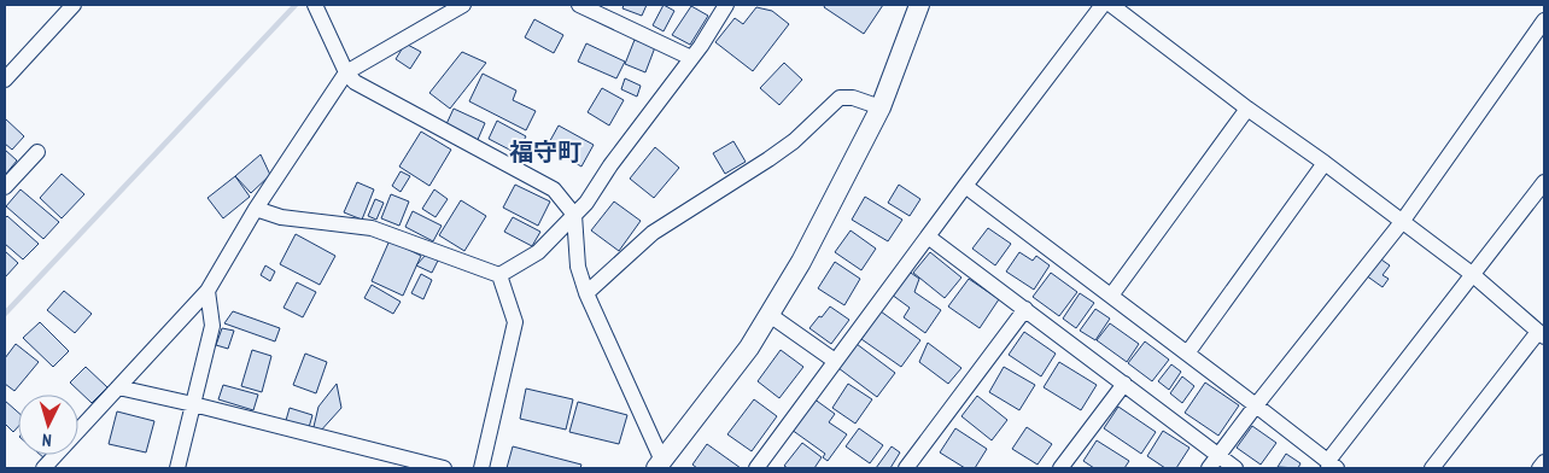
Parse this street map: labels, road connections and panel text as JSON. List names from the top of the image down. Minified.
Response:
{"districts":["福守町"],"north":"bottom"}
